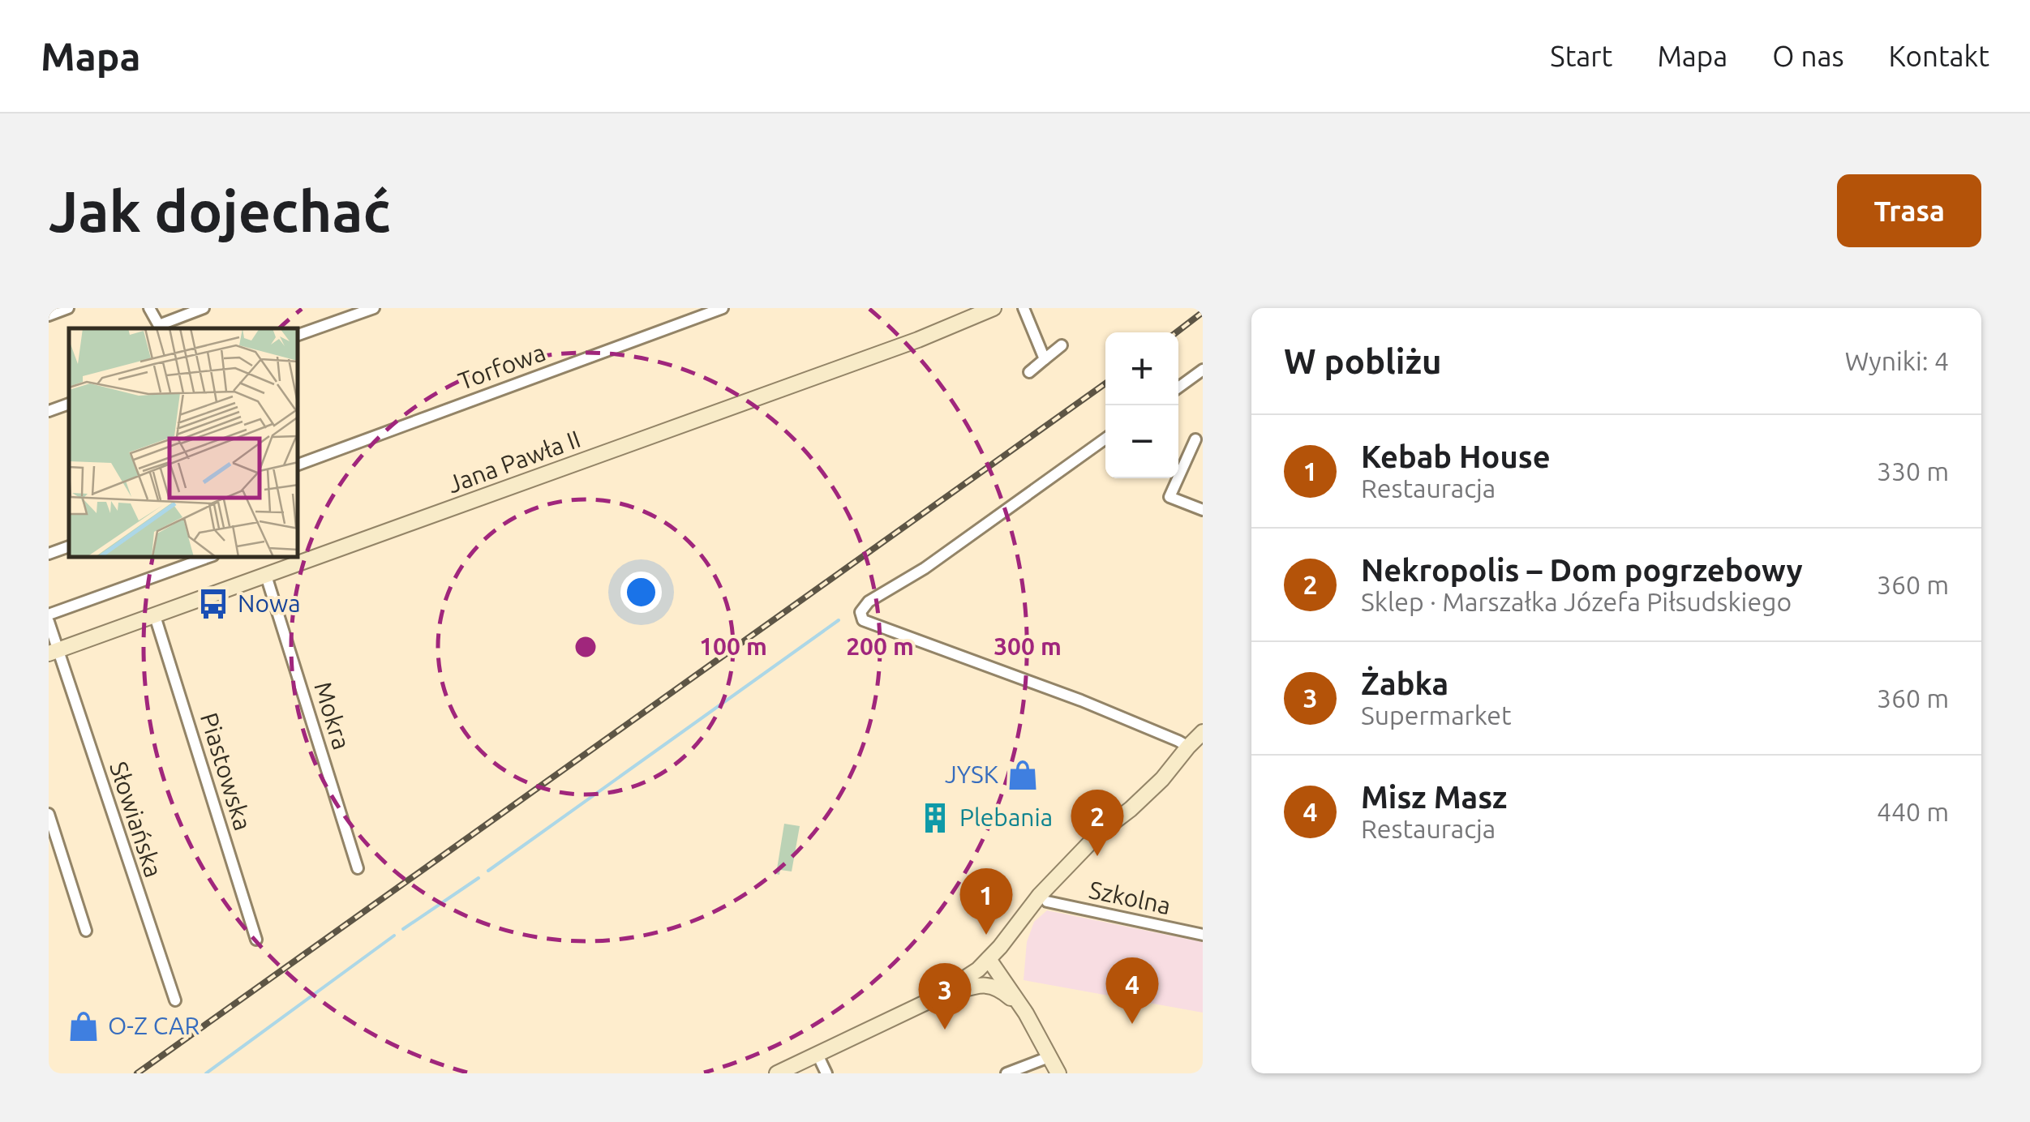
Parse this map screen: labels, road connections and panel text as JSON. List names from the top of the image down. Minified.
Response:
{"streets":{"street":["Torfowa","Jana Pawła II","Mokra","Piastowska","Słowiańska","Szkolna"]},"crossings":[["Jana Pawła II","Mokra"],["Jana Pawła II","Piastowska"],["Jana Pawła II","Słowiańska"]],"places":{"bus stop":["Nowa"],"shop":["JYSK","O-Z CAR"],"building":["Plebania"]},"page":{"header":"Mapa","nav":["Start","Mapa","O nas","Kontakt"],"buttons":"Trasa","title":"Jak dojechać","heading":["W pobliżu","Wyniki: 4"],"map_buttons":["+","−"],"list":[{"mark":"1","name":"Kebab House","note":"Restauracja","value":"330 m"},{"mark":"2","name":"Nekropolis – Dom pogrzebowy","note":"Sklep · Marszałka Józefa Piłsudskiego","value":"360 m"},{"mark":"3","name":"Żabka","note":"Supermarket","value":"360 m"},{"mark":"4","name":"Misz Masz","note":"Restauracja","value":"440 m"}],"pins":["2","1","4","3"]},"rings":["100 m","200 m","300 m"]}
